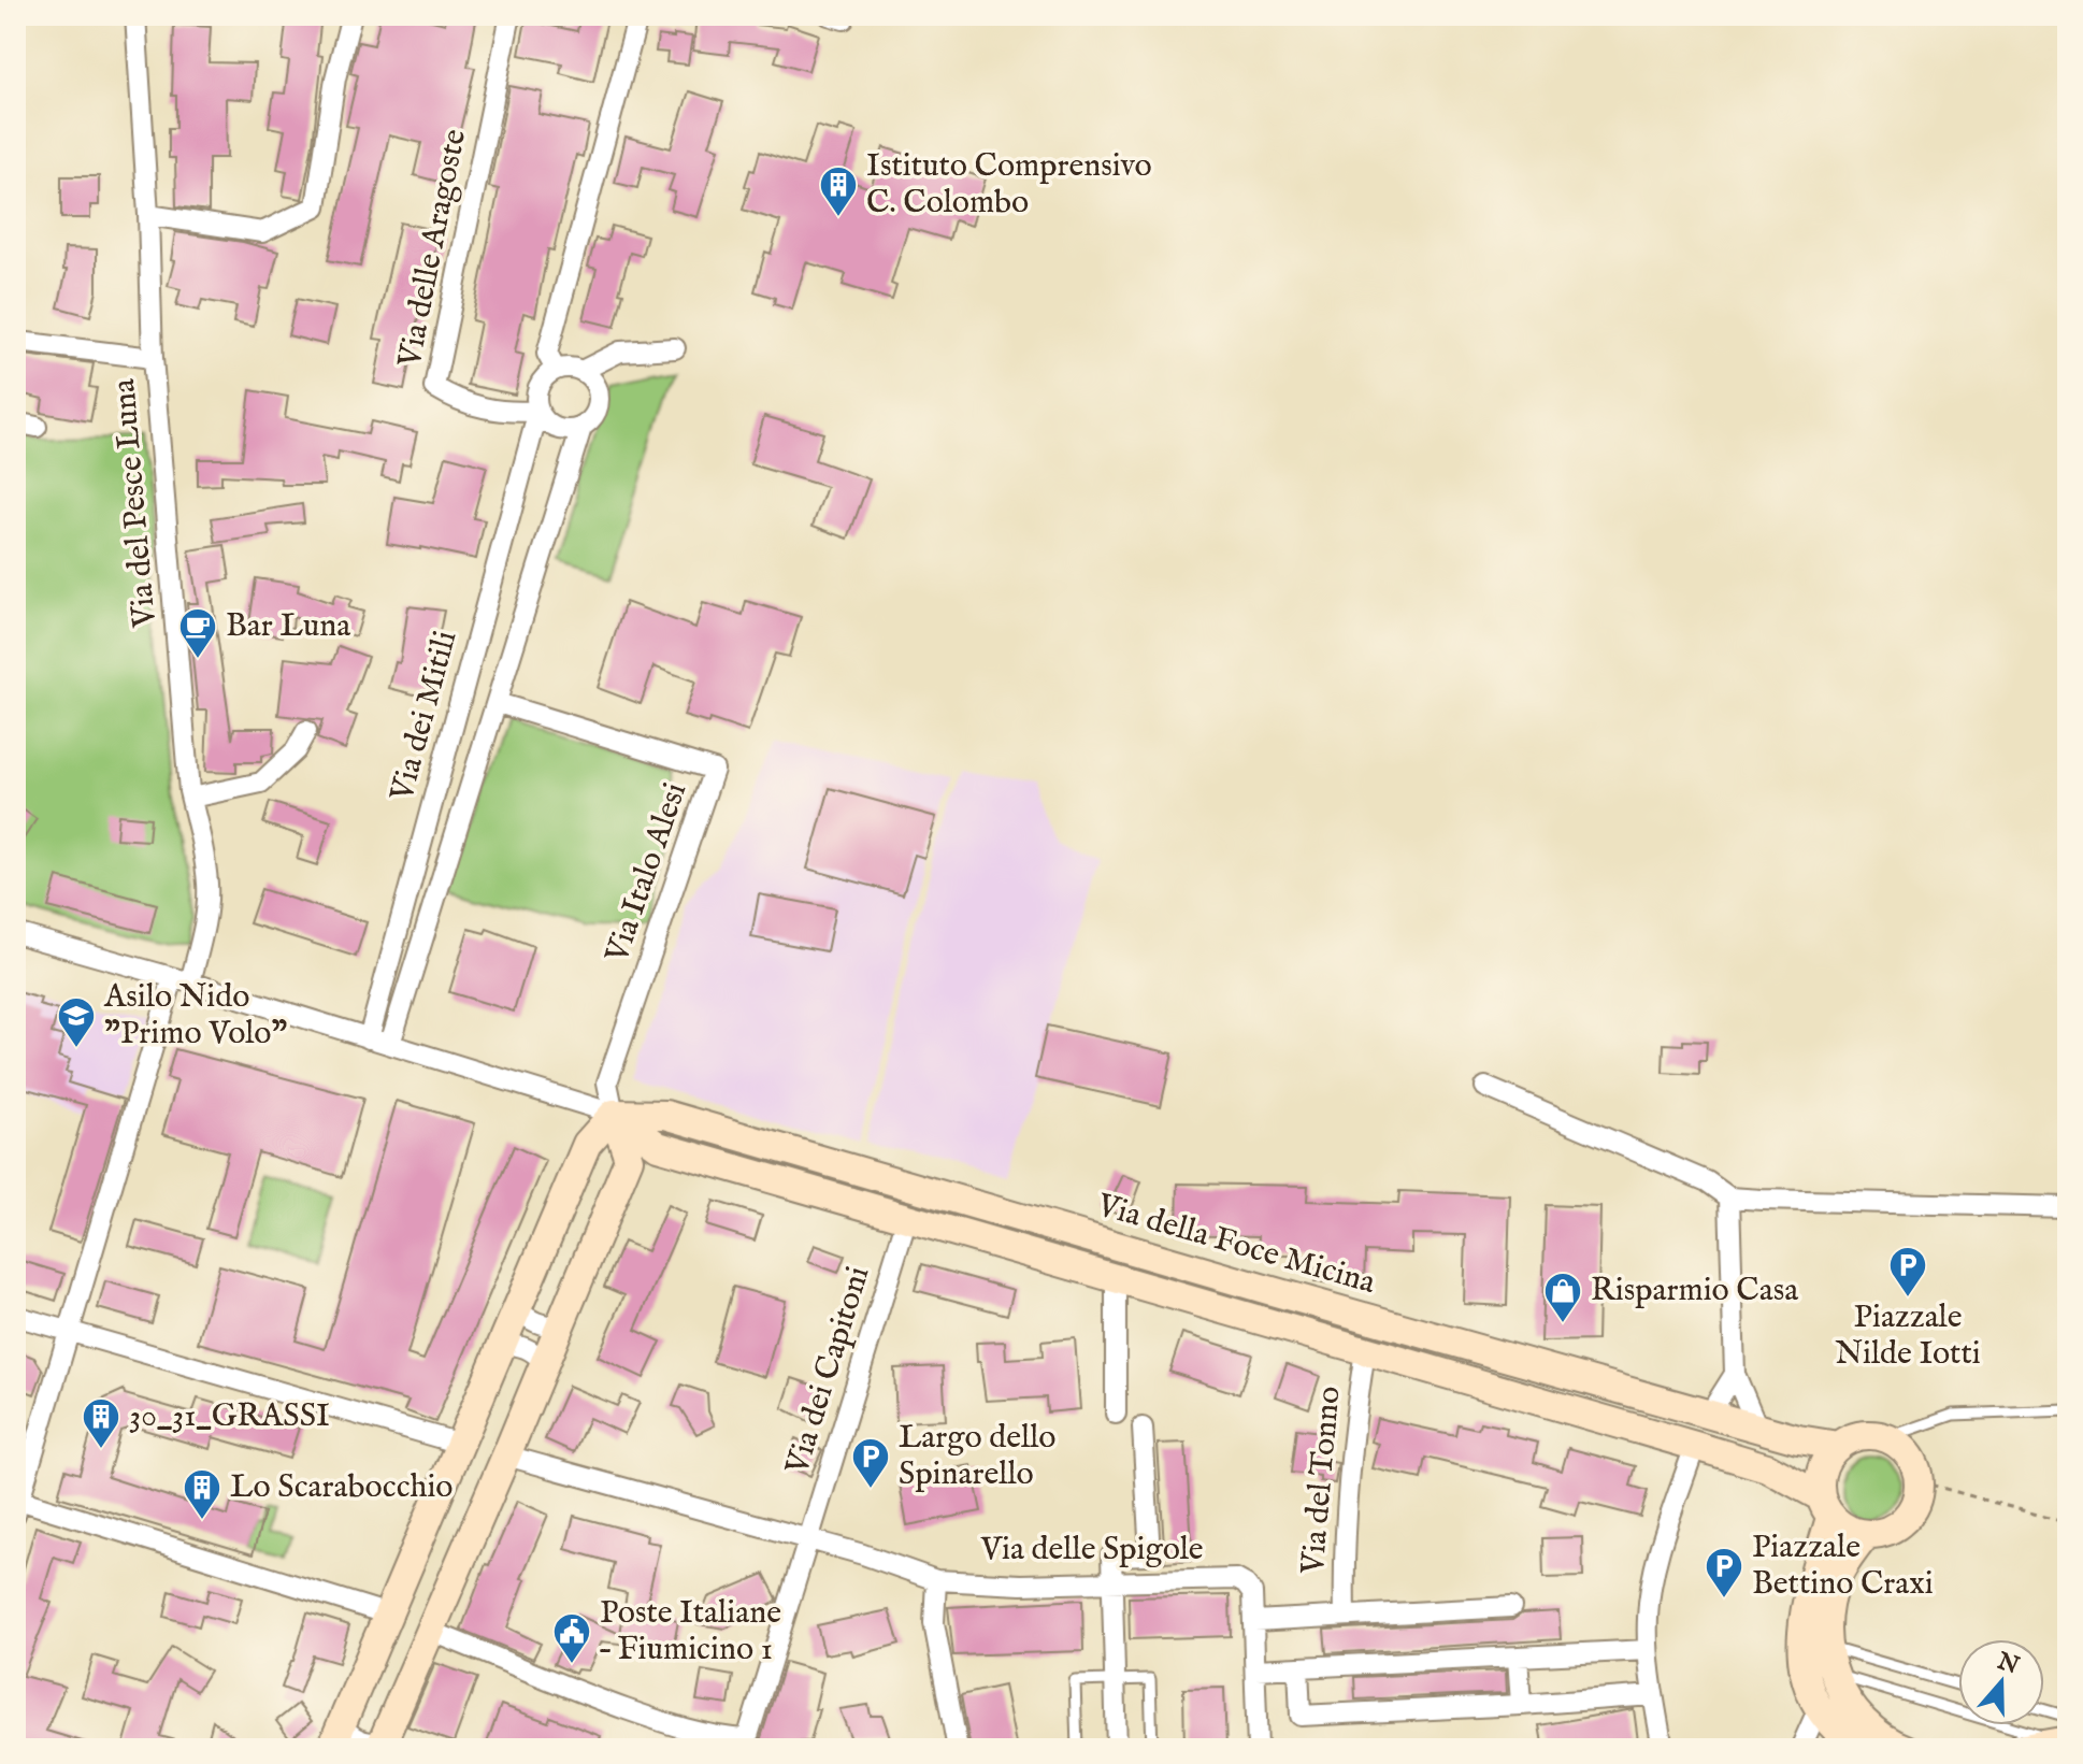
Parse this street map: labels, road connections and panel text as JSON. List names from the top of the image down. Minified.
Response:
{"streets":{"street":["Via delle Aragoste","Via del Pesce Luna","Via dei Mitili","Via Italo Alesi","Via della Foce Micina","Via dei Capitoni","Via del Tonno","Via delle Spigole"]},"crossings":[["Via delle Aragoste","Via dei Mitili"],["Via del Pesce Luna","Via della Foce Micina"],["Via dei Mitili","Via della Foce Micina"],["Via Italo Alesi","Via della Foce Micina"],["Via della Foce Micina","Via dei Capitoni"],["Via della Foce Micina","Via del Tonno"]],"places":{"building":["Istituto Comprensivo C. Colombo","30_31_GRASSI","Lo Scarabocchio"],"cafe":["Bar Luna"],"school or university":["Asilo Nido \"Primo Volo\""],"parking":["Piazzale Nilde Iotti","Largo dello Spinarello","Piazzale Bettino Craxi"],"shop":["Risparmio Casa"],"public building":["Poste Italiane – Fiumicino 1"]},"north":"top"}
